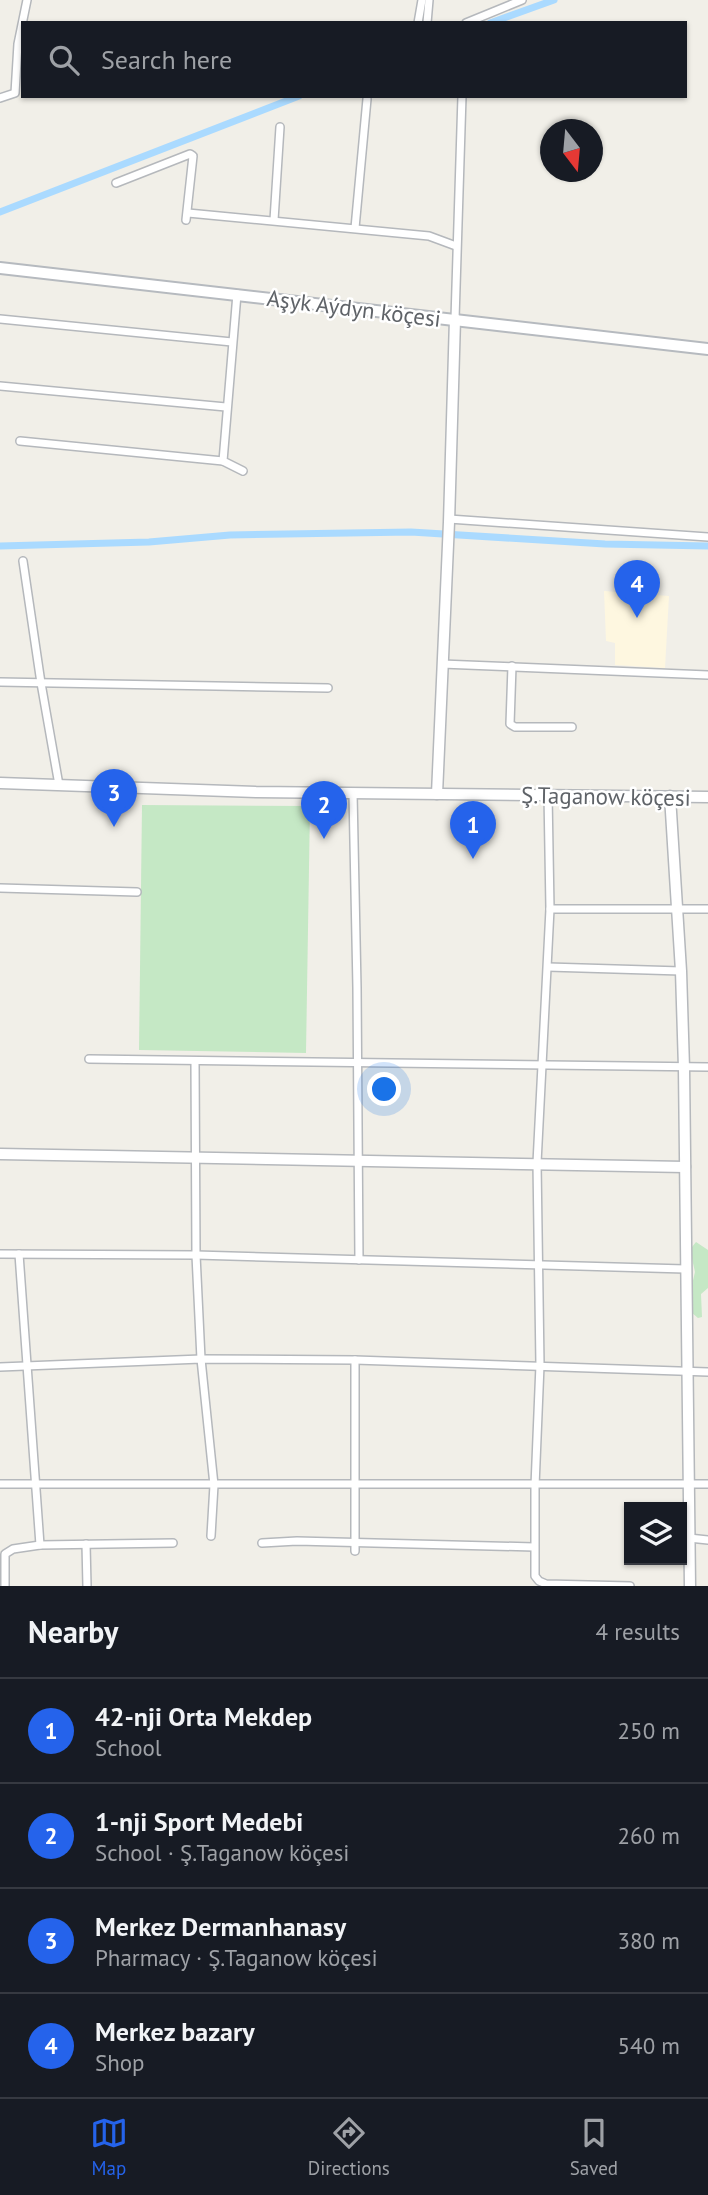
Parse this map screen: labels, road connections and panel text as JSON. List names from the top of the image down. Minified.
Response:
{"streets":{"main road":["Aşyk Aýdyn köçesi"],"street":["Ş.Taganow köçesi"]},"north":"bottom","page":{"search":"Search here","pins":["4","3","2","1"],"heading":["Nearby","4 results"],"list":[{"mark":"1","name":"42-nji Orta Mekdep","note":"School","value":"250 m"},{"mark":"2","name":"1-nji Sport Medebi","note":"School · Ş.Taganow köçesi","value":"260 m"},{"mark":"3","name":"Merkez Dermanhanasy","note":"Pharmacy · Ş.Taganow köçesi","value":"380 m"},{"mark":"4","name":"Merkez bazary","note":"Shop","value":"540 m"}],"nav":["Map","Directions","Saved"]}}
